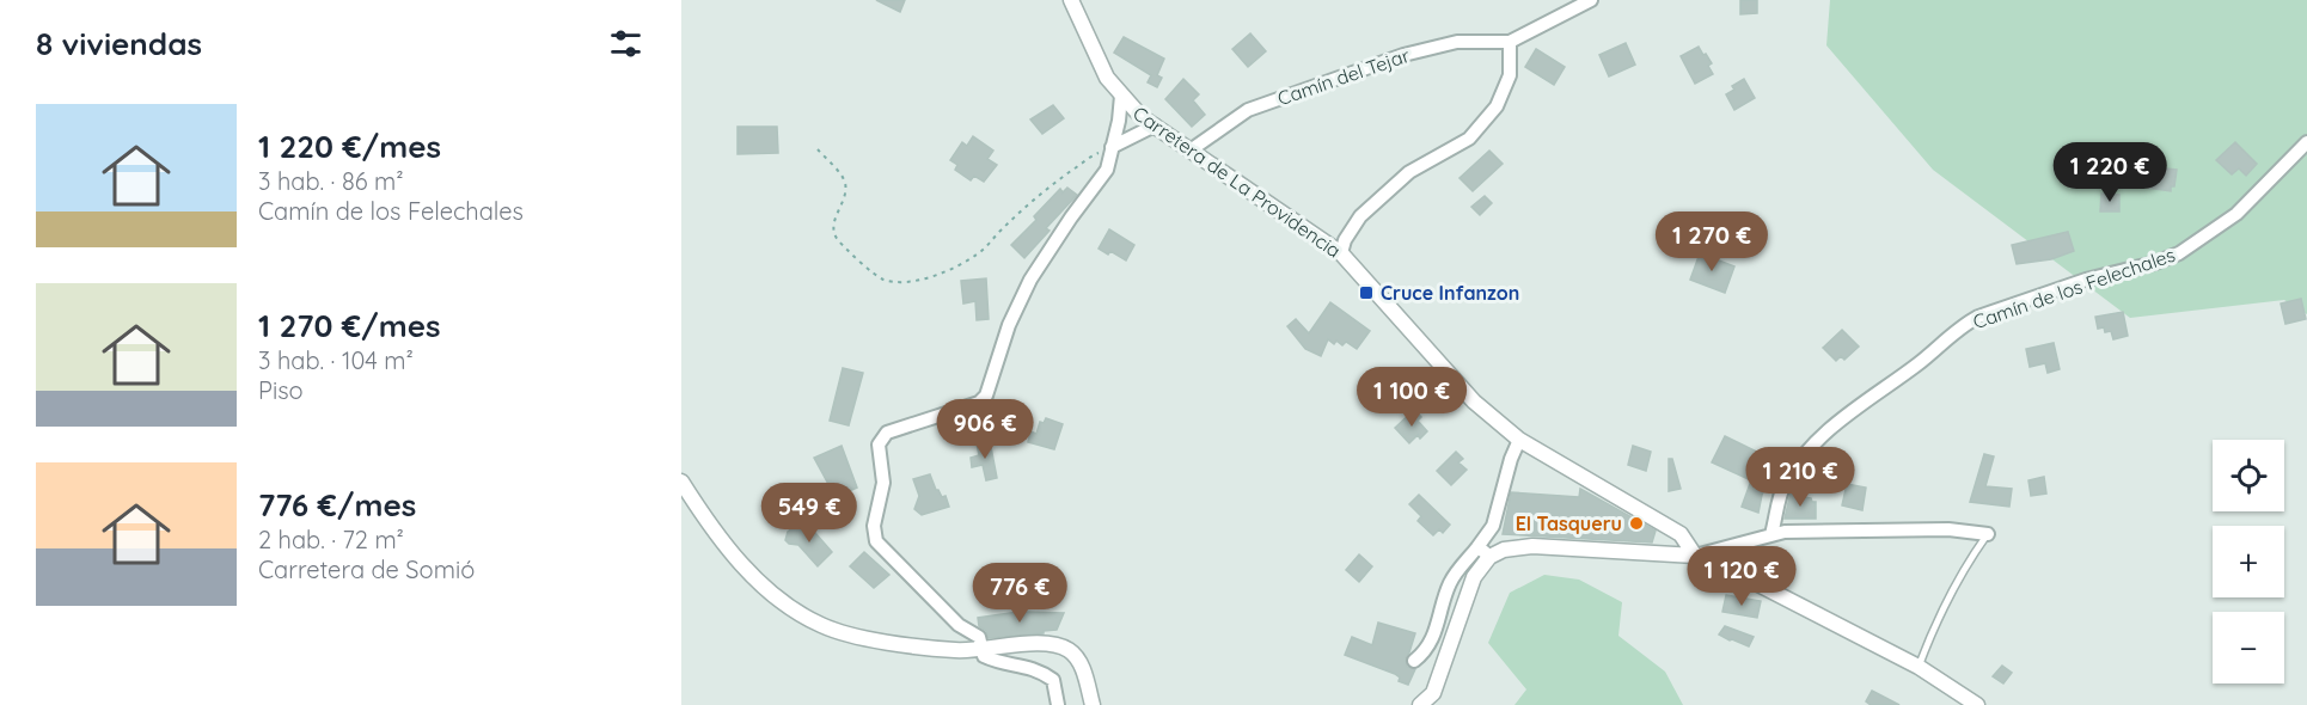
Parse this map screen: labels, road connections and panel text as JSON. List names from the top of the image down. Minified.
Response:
{"streets":{"street":["Camín del Tejar","Carretera de La Providencia","Camín de los Felechales"]},"crossings":[["Camín del Tejar","Carretera de La Providencia"]],"places":{"transit":["Cruce Infanzon"],"other":["El Tasqueru"]},"page":{"heading":"8 viviendas","list":[{"name":"1 220 €/mes","note":"3 hab. · 86 m² · Camín de los Felechales"},{"name":"1 270 €/mes","note":"3 hab. · 104 m² · Piso"},{"name":"776 €/mes","note":"2 hab. · 72 m² · Carretera de Somió"}],"price":["1 220 €","1 270 €","1 100 €","906 €","1 210 €","549 €","1 120 €","776 €"],"map_buttons":["+","−"]}}
